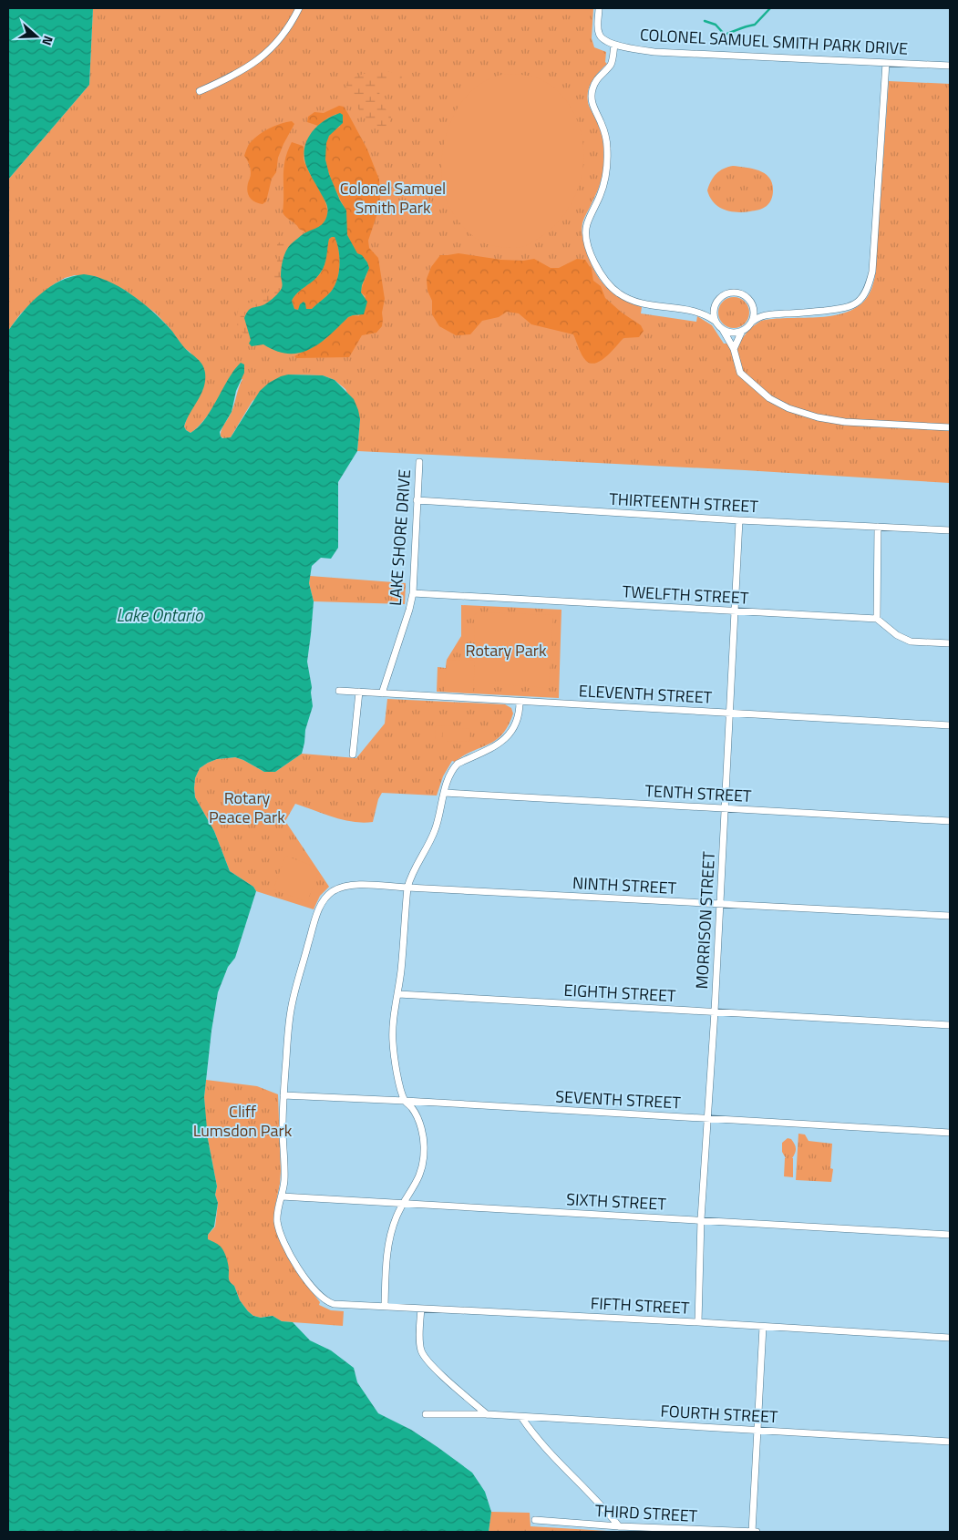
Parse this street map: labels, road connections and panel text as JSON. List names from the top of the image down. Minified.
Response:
{"streets":{"street":["COLONEL SAMUEL SMITH PARK DRIVE","THIRTEENTH STREET","LAKE SHORE DRIVE","TWELFTH STREET","ELEVENTH STREET","TENTH STREET","NINTH STREET","MORRISON STREET","EIGHTH STREET","SEVENTH STREET","SIXTH STREET","FIFTH STREET","FOURTH STREET","THIRD STREET"]},"crossings":[["THIRTEENTH STREET","LAKE SHORE DRIVE"],["THIRTEENTH STREET","MORRISON STREET"],["LAKE SHORE DRIVE","TWELFTH STREET"],["LAKE SHORE DRIVE","ELEVENTH STREET"],["TWELFTH STREET","MORRISON STREET"],["ELEVENTH STREET","MORRISON STREET"],["TENTH STREET","MORRISON STREET"],["NINTH STREET","MORRISON STREET"],["MORRISON STREET","EIGHTH STREET"],["MORRISON STREET","SEVENTH STREET"],["MORRISON STREET","SIXTH STREET"],["MORRISON STREET","FIFTH STREET"],["SIXTH STREET","FIFTH STREET"]],"water":["Lake Ontario"],"parks":["Colonel Samuel Smith Park","Rotary Park","Rotary Peace Park","Cliff Lumsdon Park"],"north":"right"}
